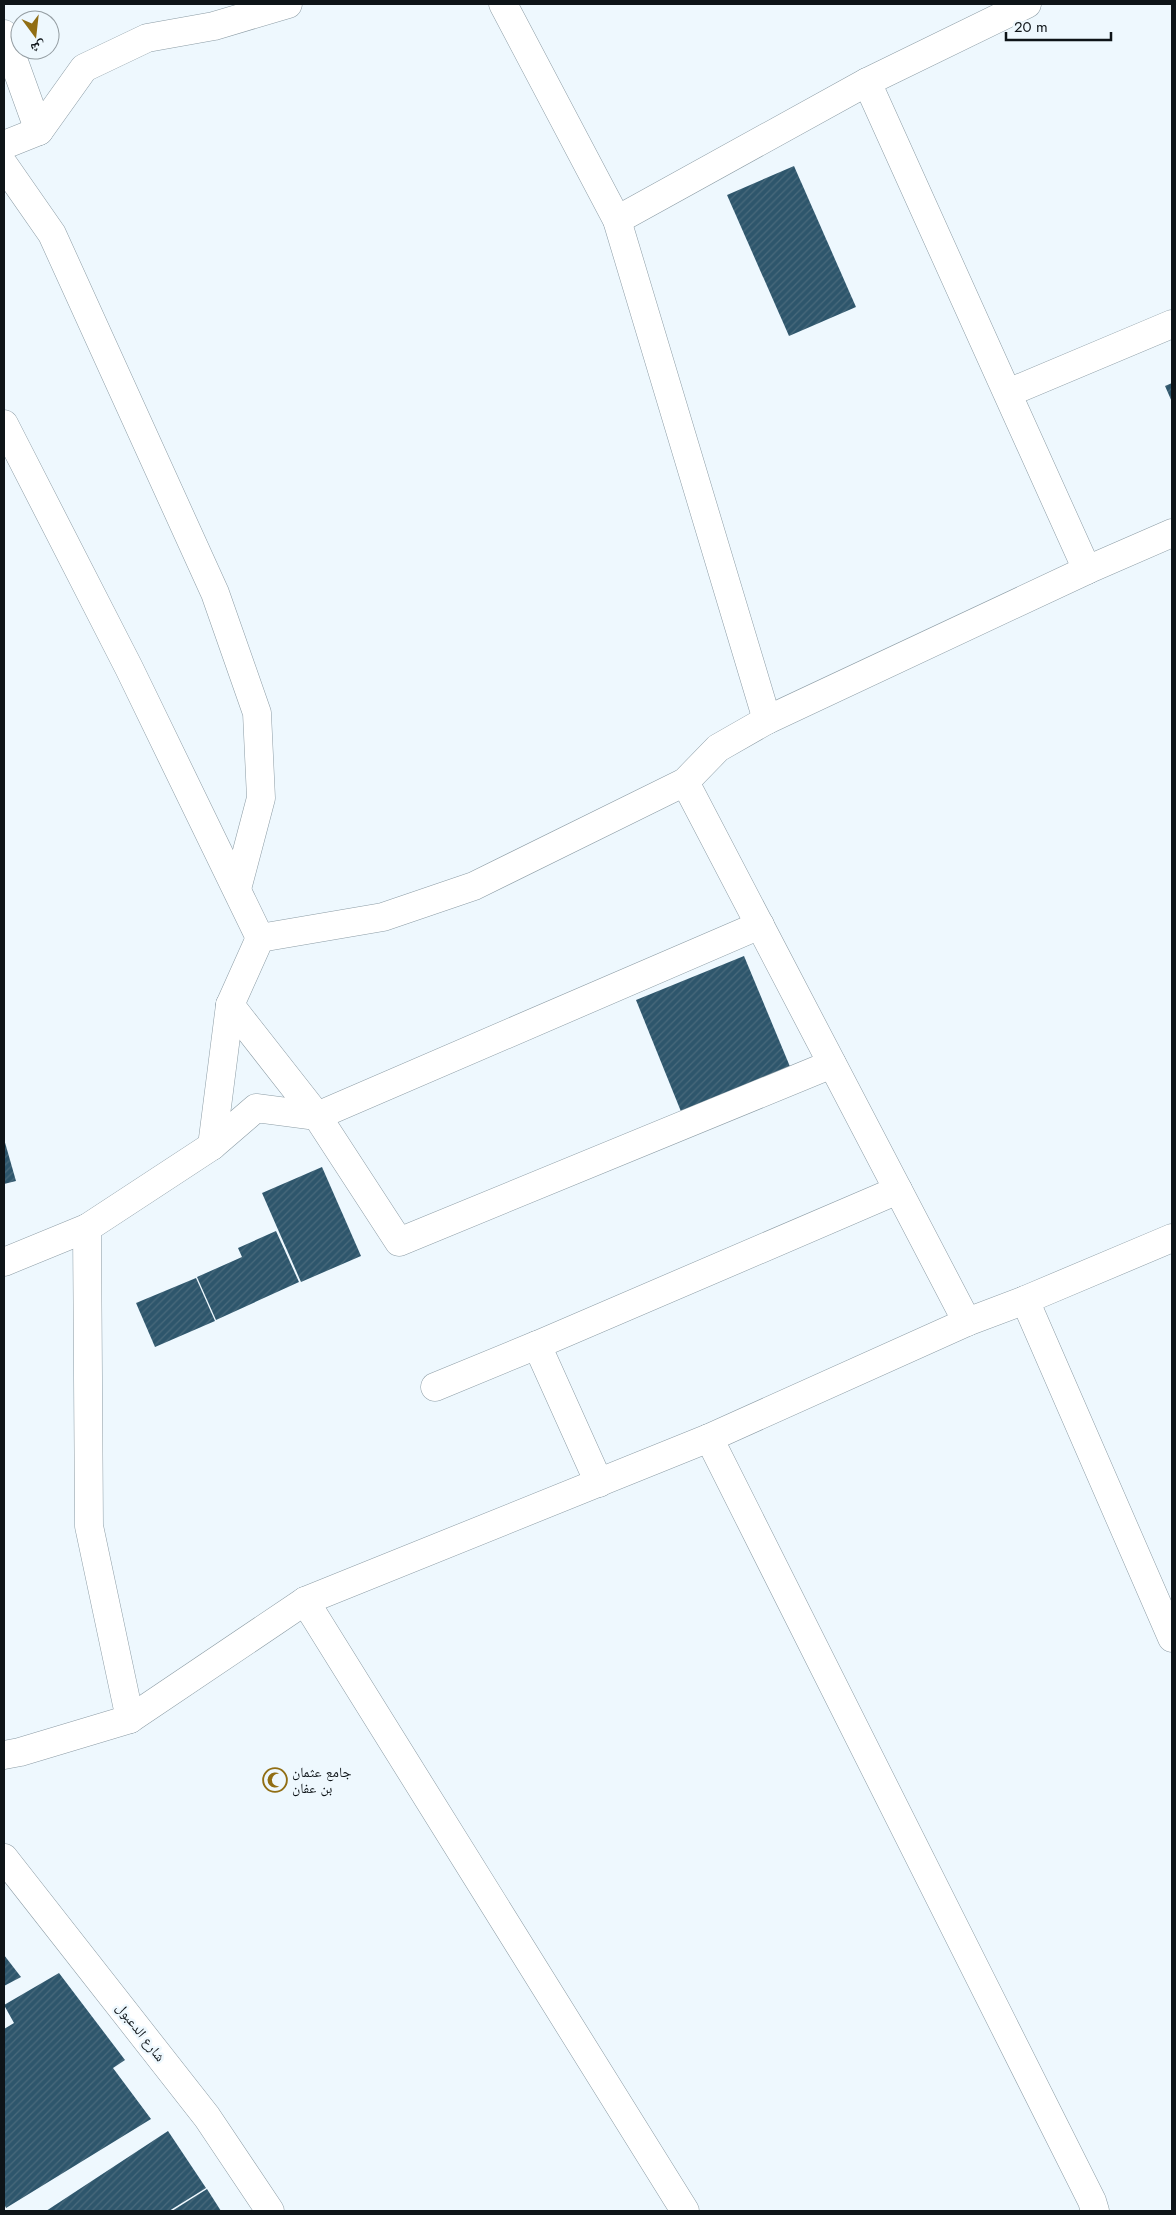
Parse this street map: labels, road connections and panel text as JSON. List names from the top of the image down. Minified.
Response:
{"streets":{"street":["شارع الدعبول"]},"places":{"mosque":["جامع عثمان بن عفان"]},"scale_bar":"20 m","north":"bottom"}
